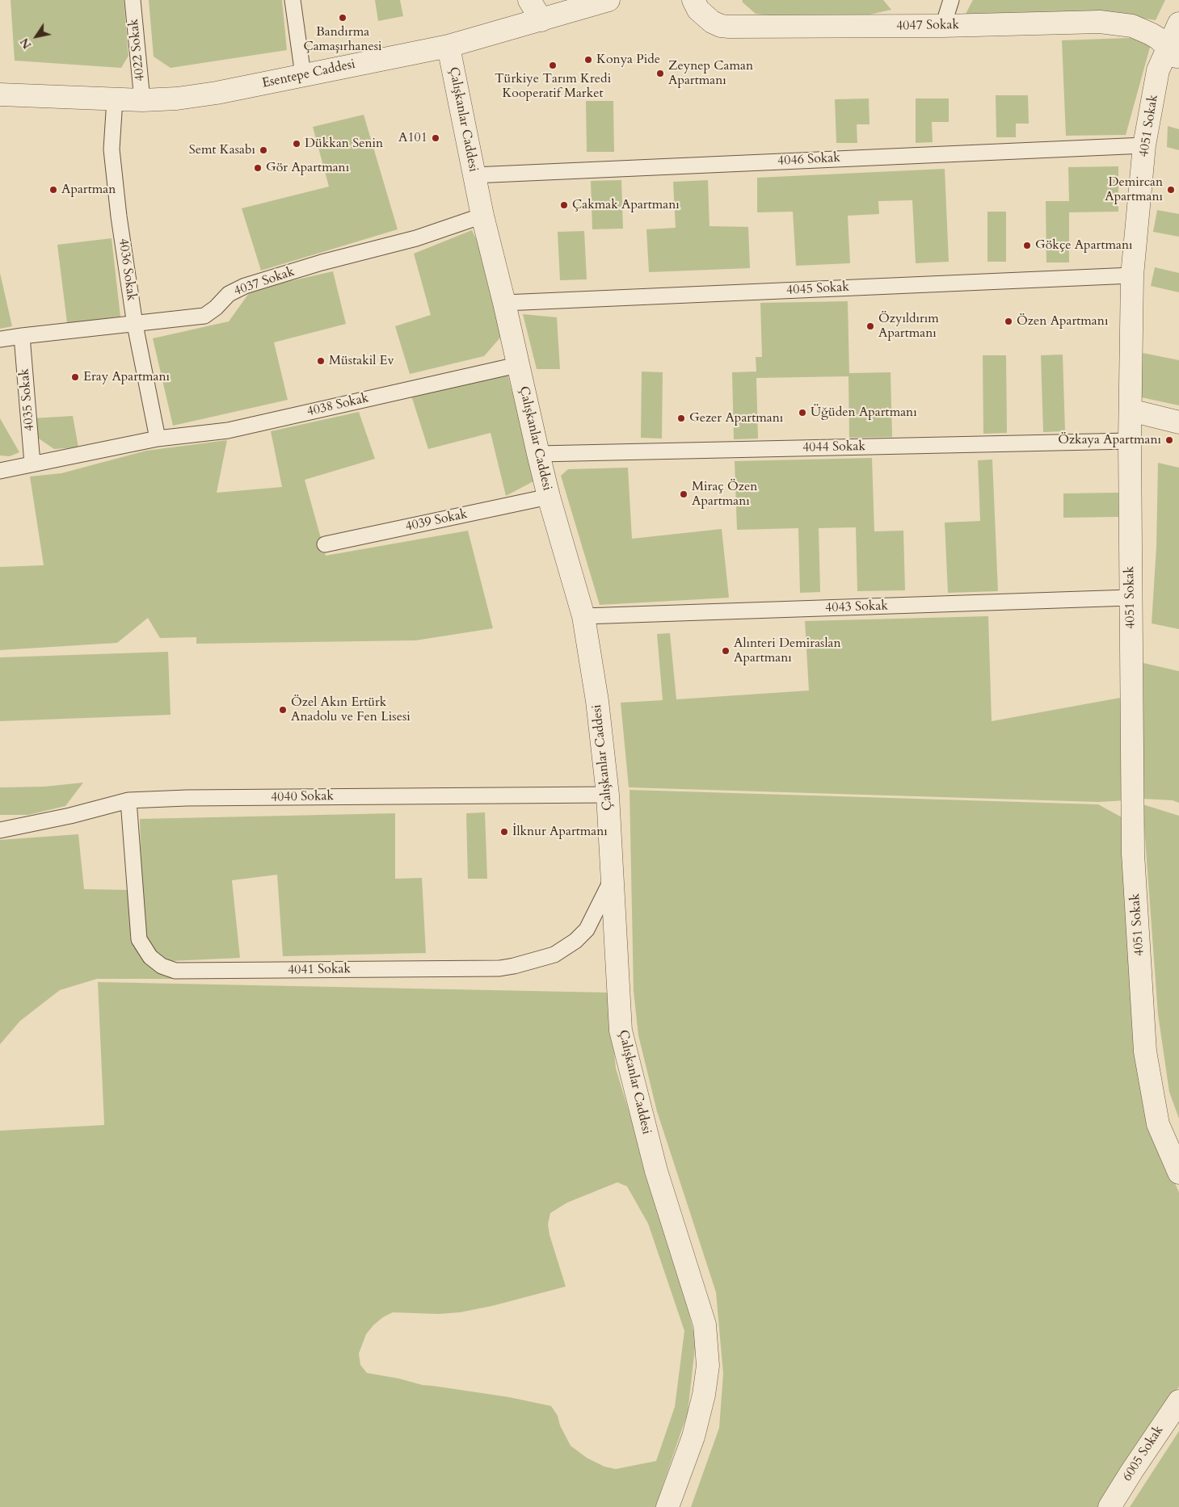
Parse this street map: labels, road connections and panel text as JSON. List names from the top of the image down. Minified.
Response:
{"streets":{"street":["4047 Sokak","Esentepe Caddesi","Çalışkanlar Caddesi","4051 Sokak","6005 Sokak"],"lane":["4022 Sokak","4046 Sokak","4036 Sokak","4037 Sokak","4045 Sokak","4035 Sokak","4038 Sokak","4044 Sokak","4039 Sokak","4043 Sokak","4040 Sokak","4041 Sokak"]},"crossings":[["4047 Sokak","4051 Sokak"],["4022 Sokak","Esentepe Caddesi"],["Esentepe Caddesi","Çalışkanlar Caddesi"],["Esentepe Caddesi","4036 Sokak"],["Çalışkanlar Caddesi","4046 Sokak"],["Çalışkanlar Caddesi","4037 Sokak"],["Çalışkanlar Caddesi","4045 Sokak"],["Çalışkanlar Caddesi","4038 Sokak"],["Çalışkanlar Caddesi","4044 Sokak"],["Çalışkanlar Caddesi","4039 Sokak"],["Çalışkanlar Caddesi","4043 Sokak"],["Çalışkanlar Caddesi","4040 Sokak"],["Çalışkanlar Caddesi","4041 Sokak"],["4051 Sokak","4046 Sokak"],["4051 Sokak","4045 Sokak"],["4051 Sokak","4044 Sokak"],["4051 Sokak","4043 Sokak"],["4036 Sokak","4037 Sokak"],["4036 Sokak","4038 Sokak"],["4037 Sokak","4035 Sokak"],["4035 Sokak","4038 Sokak"],["4040 Sokak","4041 Sokak"]],"places":["Bandırma Çamaşırhanesi","Konya Pide","Türkiye Tarım Kredi Kooperatif Market","Zeynep Caman Apartmanı","A101","Dükkan Senin","Semt Kasabı","Gör Apartmanı","Apartman","Demircan Apartmanı","Çakmak Apartmanı","Gökçe Apartmanı","Özen Apartmanı","Özyıldırım Apartmanı","Müstakil Ev","Eray Apartmanı","Üğüden Apartmanı","Gezer Apartmanı","Özkaya Apartmanı","Miraç Özen Apartmanı","Alınteri Demiraslan Apartmanı","Özel Akın Ertürk Anadolu ve Fen Lisesi","İlknur Apartmanı"],"north":"bottom left"}
